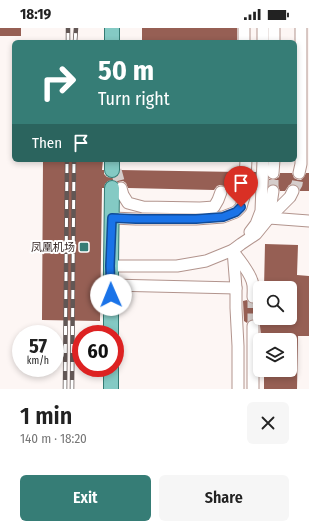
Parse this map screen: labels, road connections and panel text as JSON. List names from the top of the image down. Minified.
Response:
{"places":{"transit":["凤凰机场"]},"page":{"status":"18:19","turn":["50 m","Turn right"],"then":"Then","speed":"57 km/h","limit":"60","heading":["1 min","140 m · 18:20"],"buttons":["Exit","Share"]}}
